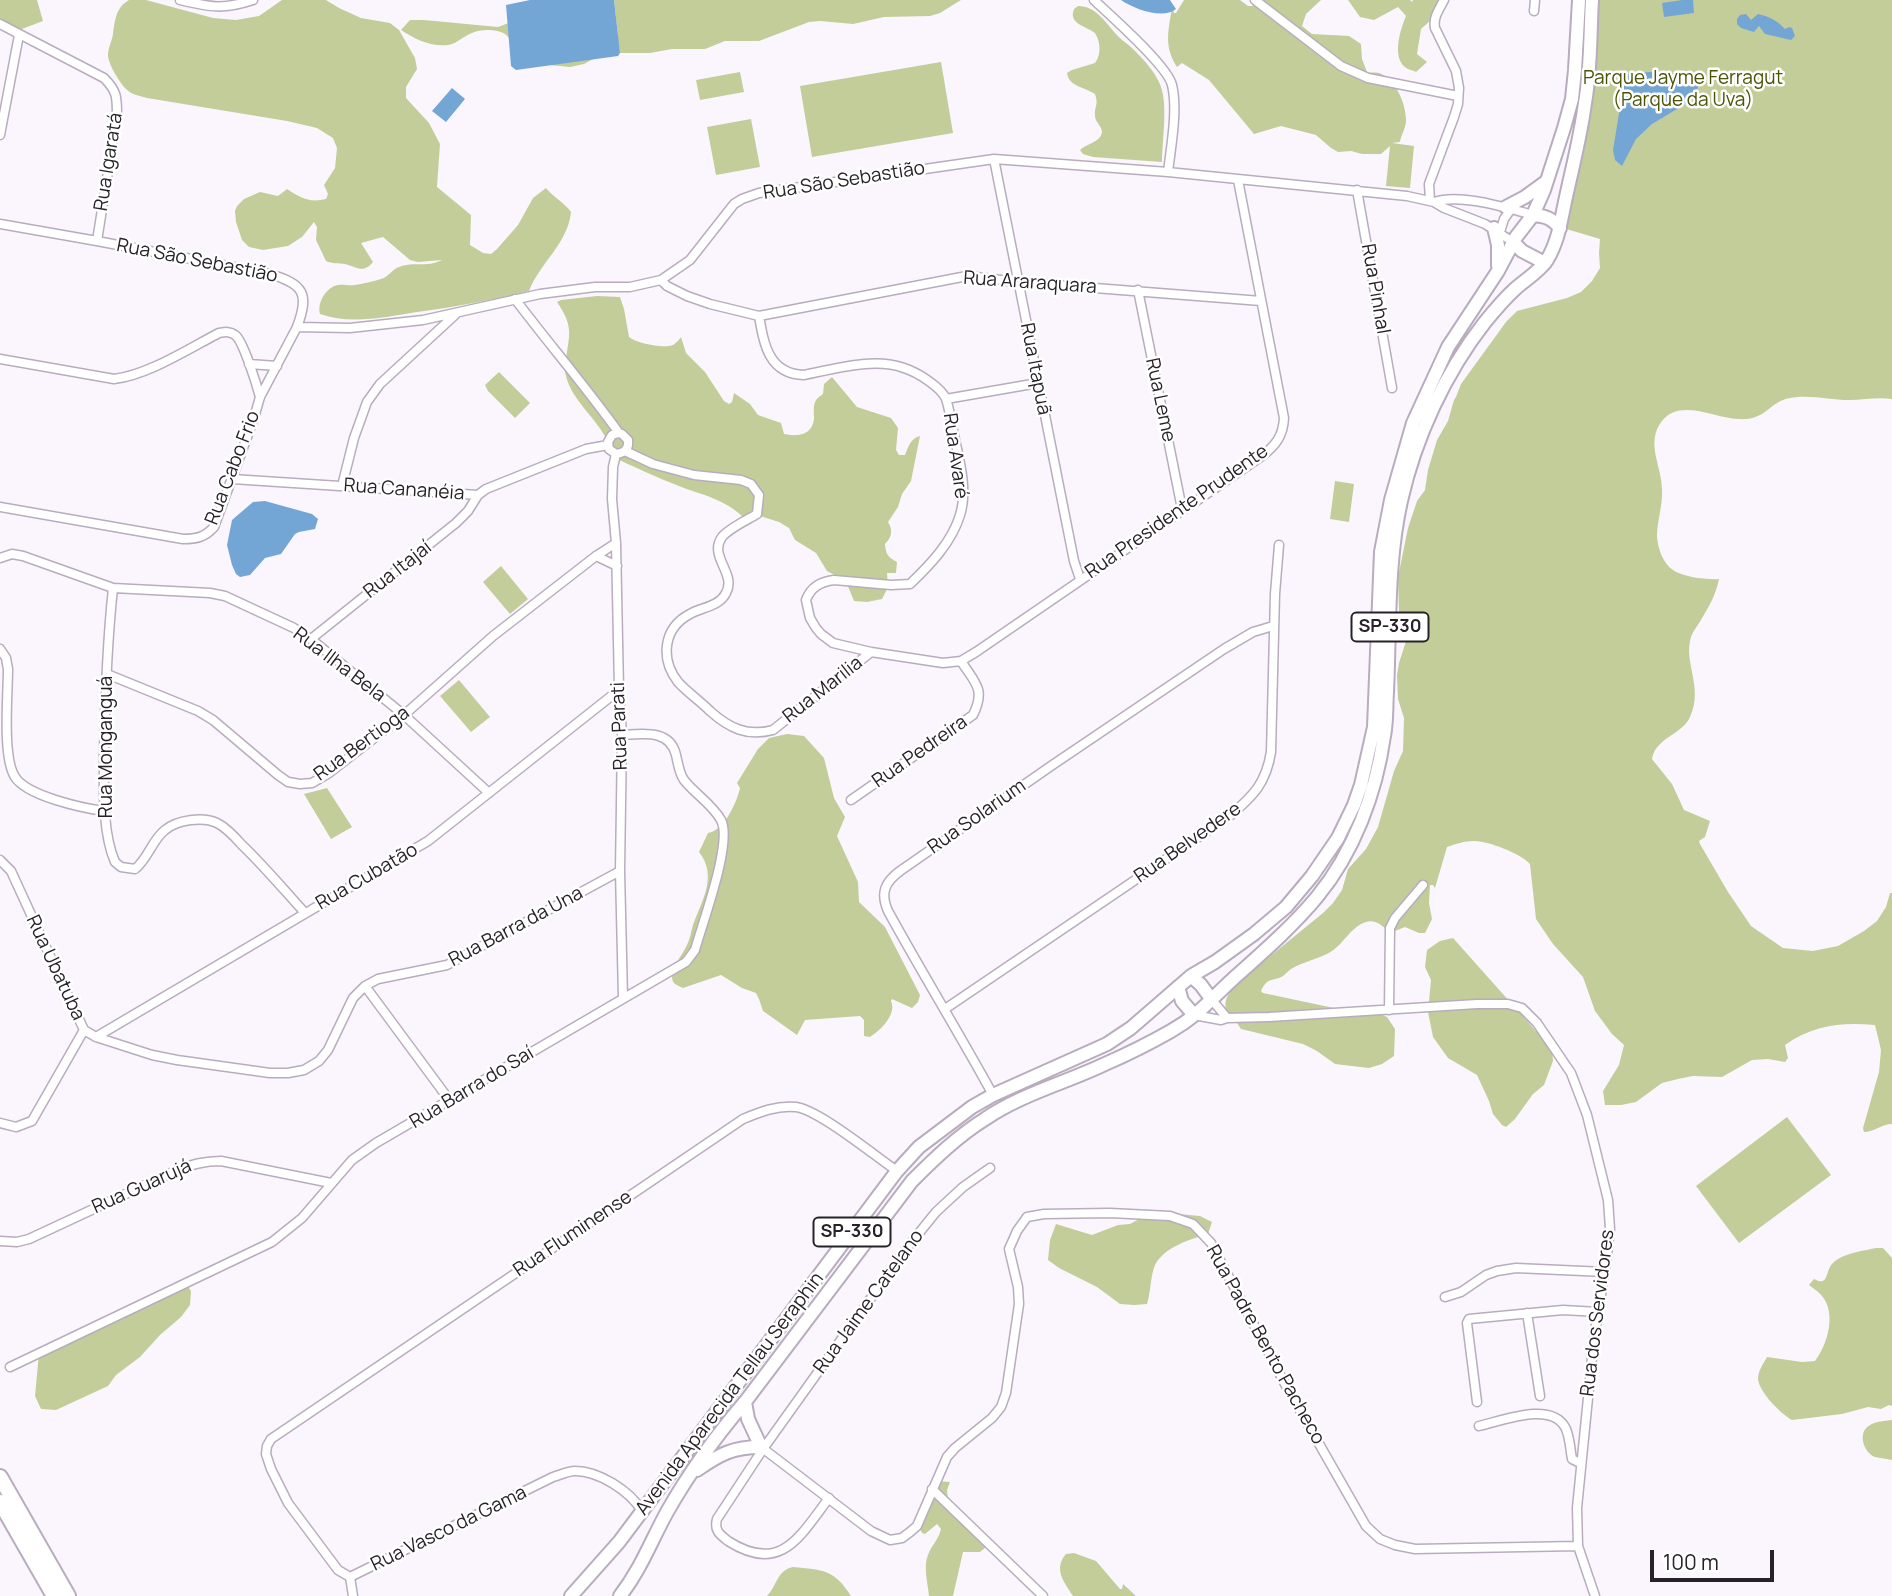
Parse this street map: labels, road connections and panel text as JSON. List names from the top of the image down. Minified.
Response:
{"streets":{"main road":["SP-330","Avenida Aparecida Tellau Seraphin"],"street":["Rua Igaratá","Rua São Sebastião","Rua Araraquara","Rua Pinhal","Rua Itapuã","Rua Leme","Rua Avaré","Rua Cabo Frio","Rua Cananéia","Rua Presidente Prudente","Rua Itajaí","Rua Ilha Bela","Rua Marilia","Rua Parati","Rua Bertioga","Rua Monganguá","Rua Pedreira","Rua Solarium","Rua Belvedere","Rua Cubatão","Rua Barra da Una","Rua Ubatuba","Rua Barra do Saí","Rua Guarujá","Rua Fluminense","Rua Jaime Catelano","Rua dos Servidores","Rua Padre Bento Pacheco","Rua Vasco da Gama"]},"crossings":[["Rua Igaratá","Rua São Sebastião"],["Rua São Sebastião","Rua Pinhal"],["Rua São Sebastião","Rua Itapuã"],["Rua São Sebastião","Rua Cabo Frio"],["Rua São Sebastião","Rua Presidente Prudente"],["Rua São Sebastião","Avenida Aparecida Tellau Seraphin"],["Rua Araraquara","Rua Itapuã"],["Rua Araraquara","Rua Leme"],["Rua Araraquara","Rua Avaré"],["Rua Araraquara","Rua Presidente Prudente"],["Rua Itapuã","Rua Presidente Prudente"],["Rua Leme","Rua Presidente Prudente"],["Rua Avaré","Rua Presidente Prudente"],["Rua Avaré","Rua Marilia"],["Rua Avaré","Rua Pedreira"],["Rua Cabo Frio","Rua Cananéia"],["Rua Cananéia","Rua Itajaí"],["Rua Cananéia","Rua Marilia"],["Rua Cananéia","Rua Parati"],["Rua Presidente Prudente","Rua Pedreira"],["Rua Itajaí","Rua Ilha Bela"],["Rua Ilha Bela","Rua Bertioga"],["Rua Ilha Bela","Rua Monganguá"],["Rua Ilha Bela","Rua Cubatão"],["Rua Marilia","Rua Parati"],["Rua Parati","Rua Bertioga"],["Rua Parati","Rua Cubatão"],["Rua Parati","Rua Barra da Una"],["Rua Parati","Rua Barra do Saí"],["Rua Bertioga","Rua Monganguá"],["Rua Monganguá","Rua Cubatão"],["Rua Solarium","Rua Belvedere"],["Rua Solarium","Avenida Aparecida Tellau Seraphin"],["Rua Barra do Saí","Rua Guarujá"],["Rua Fluminense","Avenida Aparecida Tellau Seraphin"],["Rua Fluminense","Rua Vasco da Gama"],["Rua Jaime Catelano","Rua Padre Bento Pacheco"],["Rua dos Servidores","Rua Padre Bento Pacheco"],["Rua dos Servidores","Avenida Aparecida Tellau Seraphin"],["Avenida Aparecida Tellau Seraphin","Rua Vasco da Gama"]],"parks":["Parque Jayme Ferragut (Parque da Uva)"],"scale_bar":"100 m"}
